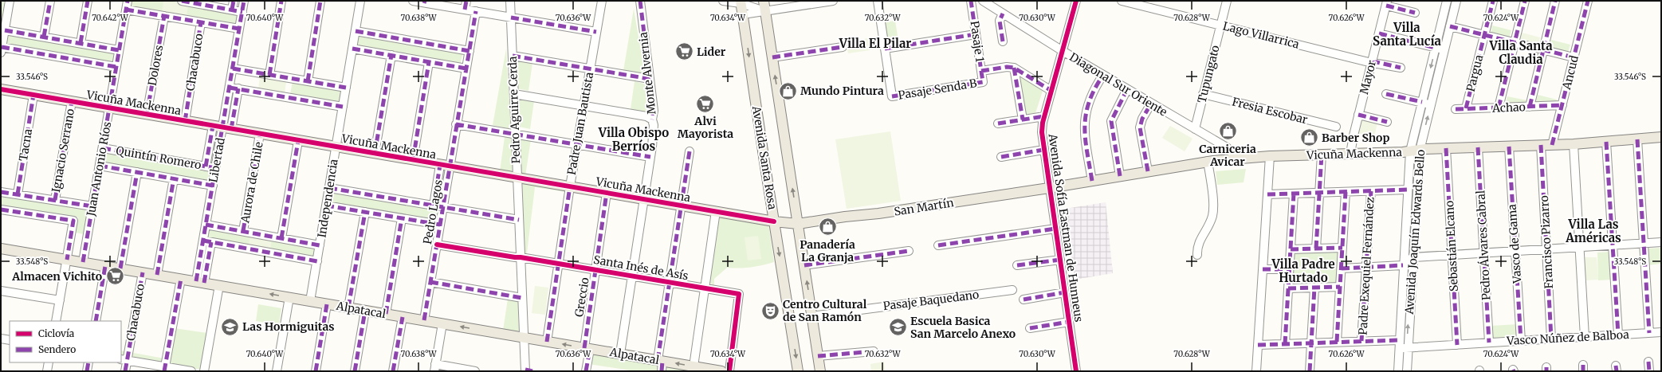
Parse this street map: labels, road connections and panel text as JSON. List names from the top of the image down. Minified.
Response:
{"streets":{"main road":["Vicuña Mackenna","Avenida Santa Rosa","San Martín","Alpatacal"],"street":["Lago Villarrica","Pasaje 1","Chacabuco","Dolores","Ancud","Monte Alvernia","Pargua","Tupungato","Mayor","Diagonal Sur Oriente","Pasaje Senda B","Achao","Pedro Aguirre Cerda","Fresia Escobar","Padre Juan Bautista","Tacna","Ignacio Serrano","Quintín Romero","Libertad","Juan Antonio Ríos","Aurora de Chile","Independencia","Pedro Lagos","Avenida Sofía Eastman de Hunneus","Avenida Joaquín Edwards Bello","Francisco Pizarro","Vasco de Gama","Pedro Álvares Cabral","Sebastián Elcano","Padre Exequiel Fernández","Santa Inés de Asís","Greccio","Pasaje Baquedano","Vasco Núñez de Balboa"]},"crossings":[["Lago Villarrica","Tupungato"],["Lago Villarrica","Mayor"],["Pasaje 1","Pasaje Senda B"],["Chacabuco","Vicuña Mackenna"],["Chacabuco","Quintín Romero"],["Chacabuco","Alpatacal"],["Dolores","Vicuña Mackenna"],["Ancud","Vicuña Mackenna"],["Ancud","Achao"],["Monte Alvernia","Vicuña Mackenna"],["Monte Alvernia","Santa Inés de Asís"],["Monte Alvernia","Alpatacal"],["Pargua","Achao"],["Tupungato","Diagonal Sur Oriente"],["Tupungato","Fresia Escobar"],["Mayor","Vicuña Mackenna"],["Diagonal Sur Oriente","Vicuña Mackenna"],["Diagonal Sur Oriente","Avenida Sofía Eastman de Hunneus"],["Vicuña Mackenna","Pedro Aguirre Cerda"],["Vicuña Mackenna","Padre Juan Bautista"],["Vicuña Mackenna","Tacna"],["Vicuña Mackenna","Ignacio Serrano"],["Vicuña Mackenna","Avenida Santa Rosa"],["Vicuña Mackenna","Libertad"],["Vicuña Mackenna","Juan Antonio Ríos"],["Vicuña Mackenna","Aurora de Chile"],["Vicuña Mackenna","Independencia"],["Vicuña Mackenna","San Martín"],["Vicuña Mackenna","Pedro Lagos"],["Vicuña Mackenna","Avenida Sofía Eastman de Hunneus"],["Vicuña Mackenna","Avenida Joaquín Edwards Bello"],["Vicuña Mackenna","Francisco Pizarro"],["Vicuña Mackenna","Vasco de Gama"],["Vicuña Mackenna","Pedro Álvares Cabral"],["Vicuña Mackenna","Sebastián Elcano"],["Vicuña Mackenna","Greccio"],["Pedro Aguirre Cerda","Santa Inés de Asís"],["Pedro Aguirre Cerda","Alpatacal"],["Padre Juan Bautista","Santa Inés de Asís"],["Padre Juan Bautista","Alpatacal"],["Quintín Romero","Libertad"],["Quintín Romero","Juan Antonio Ríos"],["Avenida Santa Rosa","San Martín"],["Avenida Santa Rosa","Pasaje Baquedano"],["Libertad","Alpatacal"],["Juan Antonio Ríos","Alpatacal"],["Independencia","Alpatacal"],["San Martín","Avenida Sofía Eastman de Hunneus"],["Pedro Lagos","Santa Inés de Asís"],["Pedro Lagos","Alpatacal"],["Avenida Joaquín Edwards Bello","Vasco Núñez de Balboa"],["Francisco Pizarro","Vasco Núñez de Balboa"],["Vasco de Gama","Vasco Núñez de Balboa"],["Pedro Álvares Cabral","Vasco Núñez de Balboa"],["Sebastián Elcano","Vasco Núñez de Balboa"],["Padre Exequiel Fernández","Vasco Núñez de Balboa"],["Santa Inés de Asís","Greccio"],["Greccio","Alpatacal"]],"districts":["Villa Santa Lucía","Villa El Pilar","Villa Santa Claudia","Villa Obispo Berríos","Villa Las Américas","Villa Padre Hurtado"],"places":{"supermarket":["Lider","Alvi Mayorista","Almacen Vichito"],"shop":["Mundo Pintura","Carniceria Avicar","Barber Shop","Panadería La Granja"],"theatre":["Centro Cultural de San Ramón"],"school or university":["Las Hormiguitas","Escuela Basica San Marcelo Anexo"]},"legend":["Ciclovía","Sendero"],"coordinates":["70.642°W","70.640°W","70.638°W","70.636°W","70.634°W","70.632°W","70.630°W","70.628°W","70.626°W","70.624°W","33.546°S","33.548°S"]}
